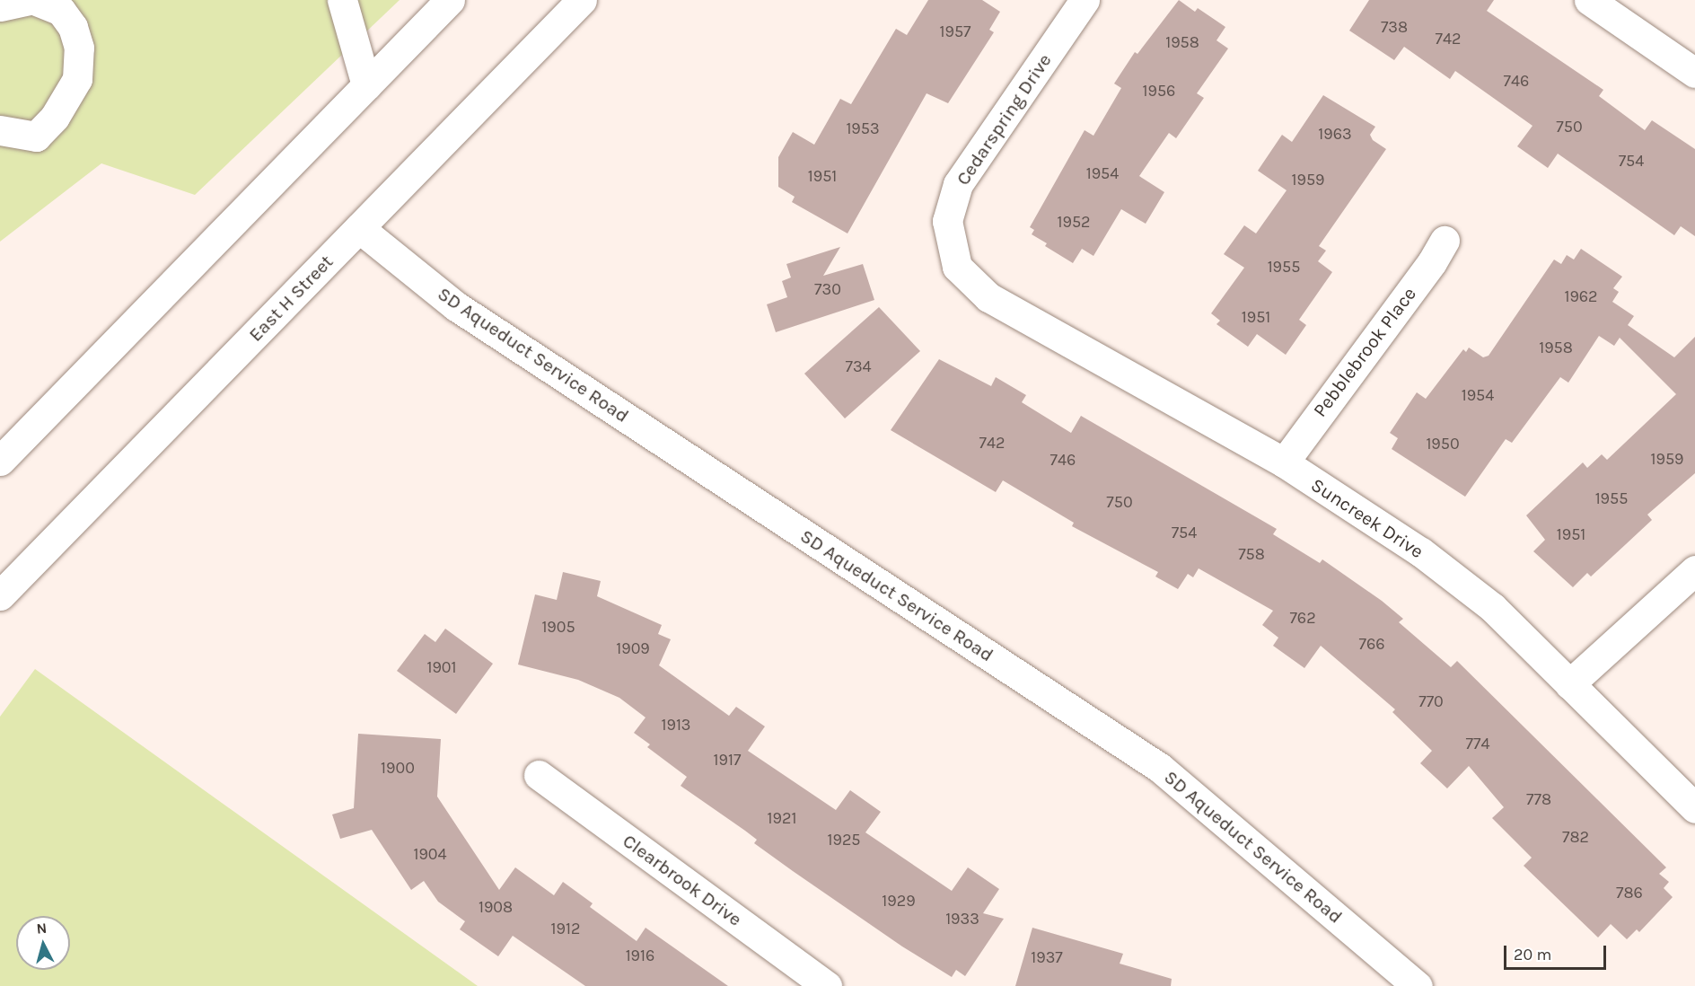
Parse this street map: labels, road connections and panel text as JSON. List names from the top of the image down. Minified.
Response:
{"streets":{"street":["Cedarspring Drive","East H Street","Pebblebrook Place","SD Aqueduct Service Road","Suncreek Drive","Clearbrook Drive"]},"crossings":[["Cedarspring Drive","Suncreek Drive"],["East H Street","SD Aqueduct Service Road"],["Pebblebrook Place","Suncreek Drive"]],"house_numbers":["738","1957","742","1958","746","1956","750","1953","1963","754","1954","1951","1959","1952","1955","730","1962","1951","1958","734","1954","742","1950","1959","746","1955","750","754","1951","758","762","1905","766","1909","1901","770","1913","774","1917","1900","778","1921","782","1925","1904","786","1929","1908","1933","1912","1916","1937"],"scale_bar":"20 m","north":"top"}
